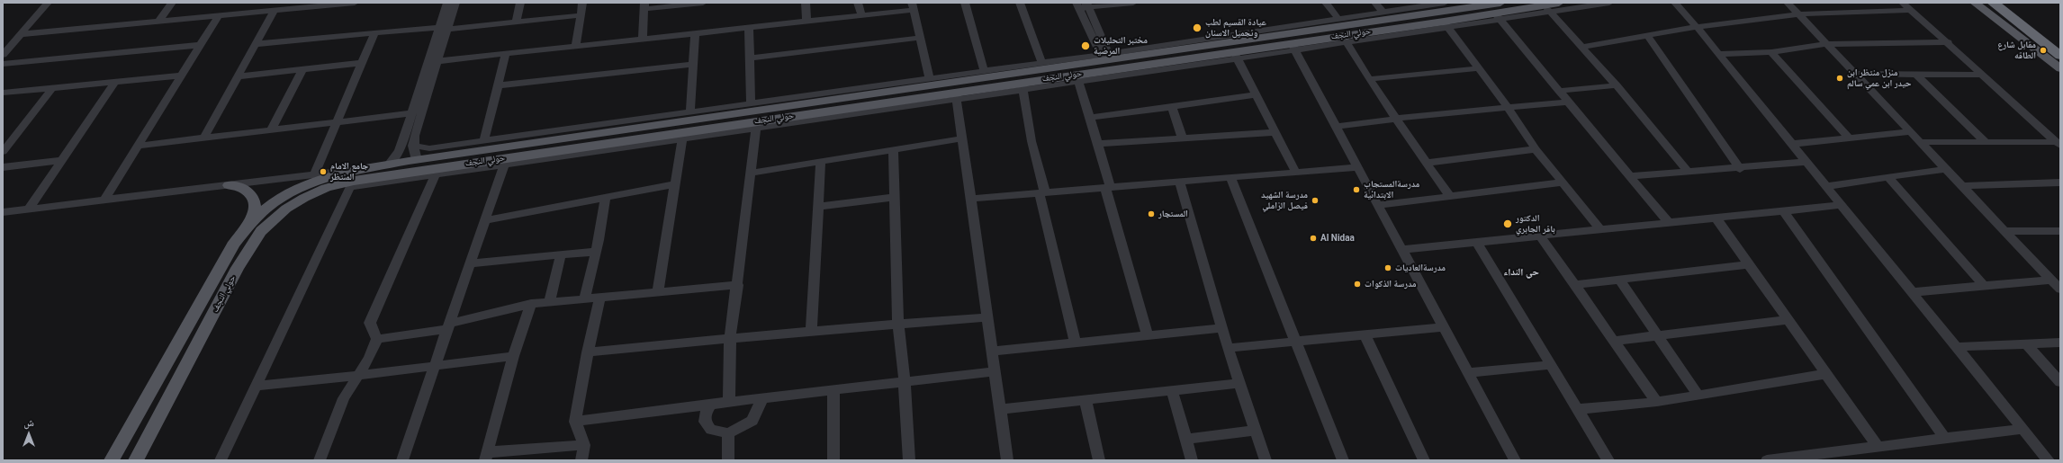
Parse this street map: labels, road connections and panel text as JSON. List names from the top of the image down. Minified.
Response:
{"streets":{"main road":["حولي النجف"]},"districts":["حي النداء"],"places":["عيادة القسيم لطب وتجميل الاسنان","مختبر التحليلات المرضية","مقابل شارع الطاقه","منزل منتظر ابن حيدر ابن عمي سالم","جامع الامام المنتظر","مدرسةالمستجاب الابتدائية","مدرسة الشهيد فيصل الزاملي","المستچار","الدكتور باقر الجابري","Al Nidaa","مدرسةالعاديات","مدرسة الذكوات"],"north":"top"}
